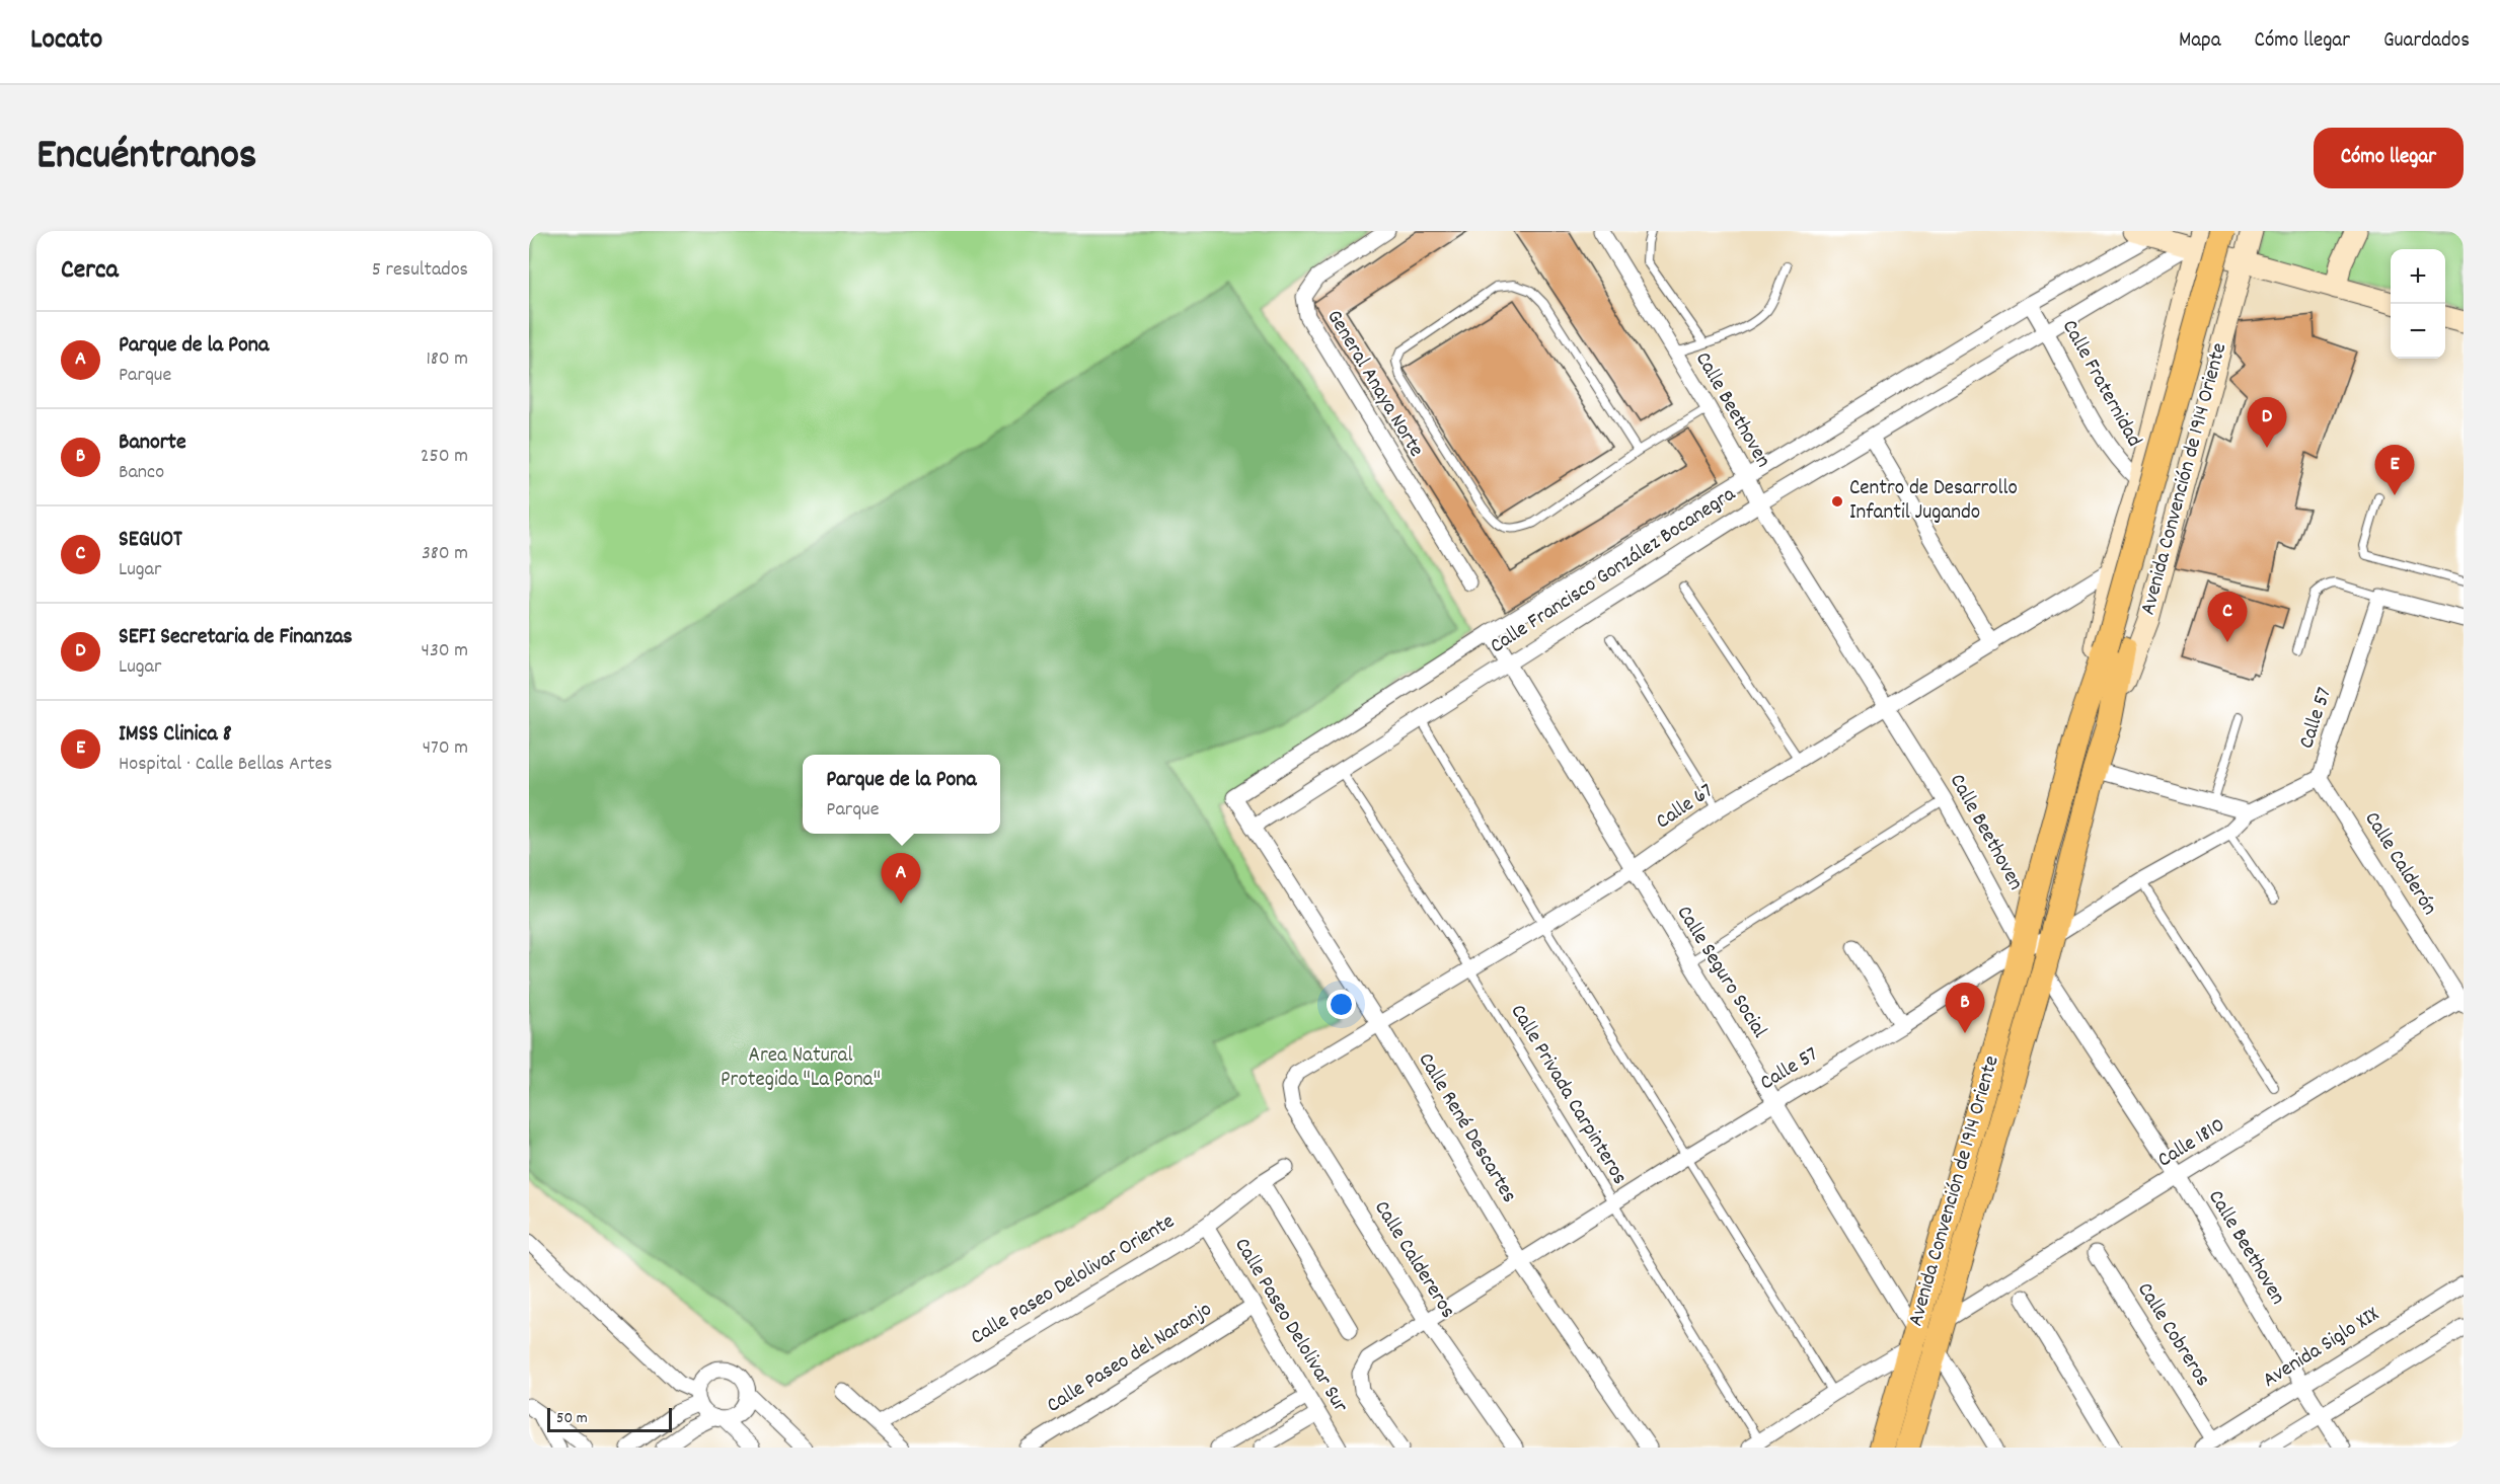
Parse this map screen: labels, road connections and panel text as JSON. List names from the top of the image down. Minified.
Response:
{"streets":{"main road":["Avenida Convención de 1914 Oriente"],"street":["General Anaya Norte","Calle Fraternidad","Calle Beethoven","Calle Francisco González Bocanegra","Calle 57","Calle 67","Calle Calderón","Calle Seguro Social","Calle René Descartes","Calle 1810","Calle Caldereros","Calle Paseo Delolivar Oriente","Calle Paseo Delolivar Sur","Calle Cobreros","Avenida Siglo XIX","Calle Paseo del Naranjo"],"lane":["Calle Privada Carpinteros"]},"crossings":[["Calle Fraternidad","Avenida Convención de 1914 Oriente"],["Calle Fraternidad","Calle Francisco González Bocanegra"],["Calle Beethoven","Avenida Convención de 1914 Oriente"],["Calle Beethoven","Calle Francisco González Bocanegra"],["Calle Beethoven","Calle 57"],["Calle Beethoven","Calle 67"],["Calle Beethoven","Calle 1810"],["Calle Beethoven","Avenida Siglo XIX"],["Avenida Convención de 1914 Oriente","Calle Francisco González Bocanegra"],["Avenida Convención de 1914 Oriente","Calle 57"],["Avenida Convención de 1914 Oriente","Calle 67"],["Avenida Convención de 1914 Oriente","Calle Seguro Social"],["Avenida Convención de 1914 Oriente","Calle 1810"],["Calle Francisco González Bocanegra","Calle Seguro Social"],["Calle Francisco González Bocanegra","Calle Privada Carpinteros"],["Calle Francisco González Bocanegra","Calle René Descartes"],["Calle 57","Calle Calderón"],["Calle 57","Calle Seguro Social"],["Calle 57","Calle Privada Carpinteros"],["Calle 57","Calle René Descartes"],["Calle 57","Calle Caldereros"],["Calle 67","Calle Seguro Social"],["Calle 67","Calle Privada Carpinteros"],["Calle 67","Calle René Descartes"],["Calle 67","Calle Caldereros"],["Calle Calderón","Calle 1810"],["Calle Paseo Delolivar Oriente","Calle Paseo Delolivar Sur"],["Calle Paseo Delolivar Sur","Calle Paseo del Naranjo"],["Calle Cobreros","Avenida Siglo XIX"]],"parks":["Area Natural Protegida \"La Pona\""],"places":["Centro de Desarrollo Infantil Jugando"],"scale_bar":"50 m","page":{"header":"Locato","nav":["Mapa","Cómo llegar","Guardados"],"title":"Encuéntranos","buttons":"Cómo llegar","heading":["Cerca","5 resultados"],"map_buttons":["+","−"],"list":[{"mark":"A","name":"Parque de la Pona","note":"Parque","value":"180 m"},{"mark":"B","name":"Banorte","note":"Banco","value":"250 m"},{"mark":"C","name":"SEGUOT","note":"Lugar","value":"380 m"},{"mark":"D","name":"SEFI Secretaria de Finanzas","note":"Lugar","value":"430 m"},{"mark":"E","name":"IMSS Clinica 8","note":"Hospital · Calle Bellas Artes","value":"470 m"}],"pins":["D","E","C","A","B"],"popup":["Parque de la Pona","Parque"],"scale":"50 m"}}
